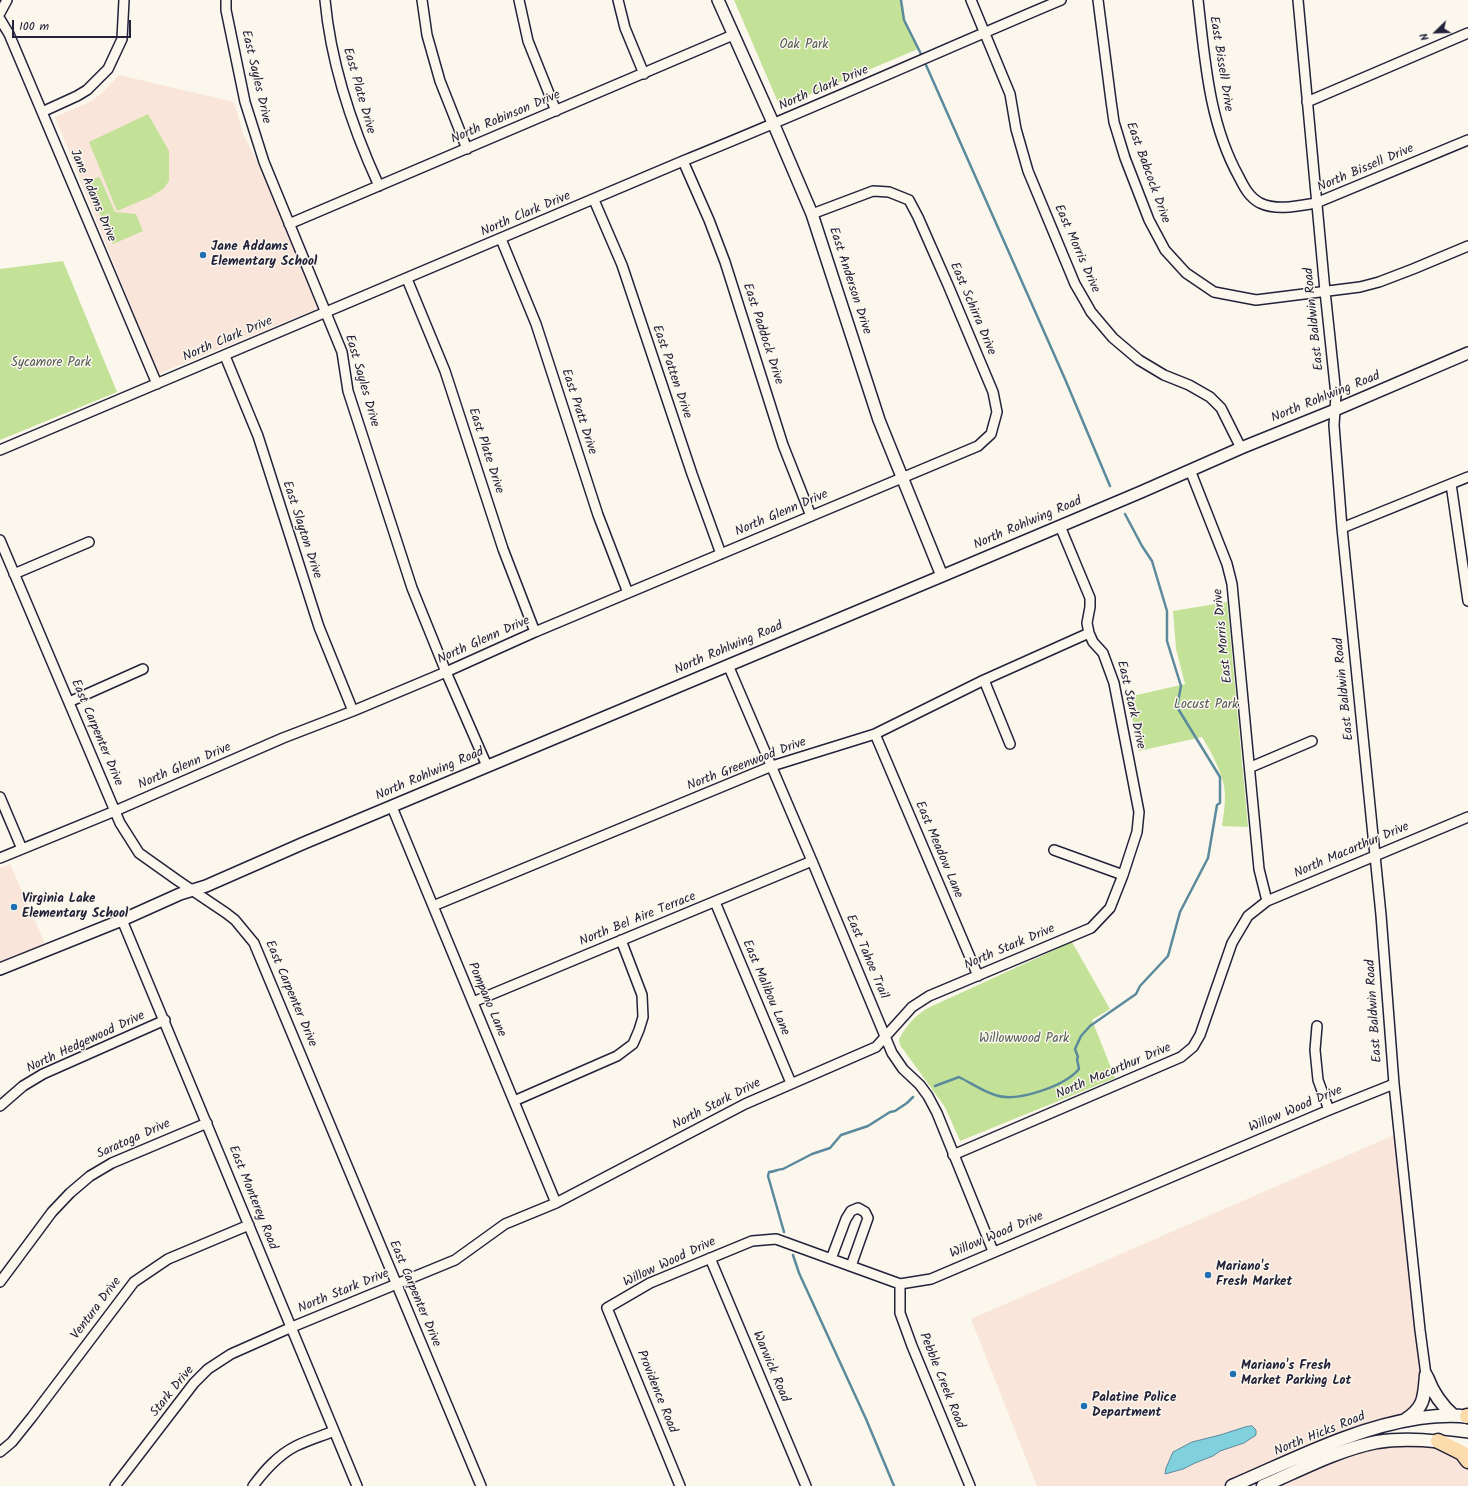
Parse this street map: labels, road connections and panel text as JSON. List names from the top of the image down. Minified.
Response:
{"streets":{"main road":["North Hicks Road"],"street":["East Bissell Drive","East Sayles Drive","North Clark Drive","East Plate Drive","North Robinson Drive","North Bissell Drive","East Babcock Drive","Jane Adams Drive","East Morris Drive","East Anderson Drive","East Schirra Drive","East Baldwin Road","East Paddock Drive","East Patten Drive","North Rohlwing Road","East Pratt Drive","North Glenn Drive","East Slayton Drive","East Stark Drive","East Carpenter Drive","North Greenwood Drive","East Meadow Lane","North Macarthur Drive","North Bel Aire Terrace","North Stark Drive","East Tahoe Trail","East Malibou Lane","Pompano Lane","North Hedgewood Drive","Willow Wood Drive","Saratoga Drive","East Monterey Road","Ventura Drive","Warwick Road","Pebble Creek Road","Stark Drive","Providence Road"]},"crossings":[["East Bissell Drive","North Bissell Drive"],["East Sayles Drive","North Clark Drive"],["East Sayles Drive","North Robinson Drive"],["East Sayles Drive","North Rohlwing Road"],["East Sayles Drive","North Glenn Drive"],["North Clark Drive","East Plate Drive"],["North Clark Drive","Jane Adams Drive"],["North Clark Drive","East Morris Drive"],["North Clark Drive","East Anderson Drive"],["North Clark Drive","East Paddock Drive"],["North Clark Drive","East Patten Drive"],["North Clark Drive","East Pratt Drive"],["North Clark Drive","East Slayton Drive"],["East Plate Drive","North Robinson Drive"],["East Plate Drive","North Glenn Drive"],["North Robinson Drive","East Anderson Drive"],["North Bissell Drive","East Baldwin Road"],["East Babcock Drive","East Baldwin Road"],["East Morris Drive","North Rohlwing Road"],["East Morris Drive","North Macarthur Drive"],["East Anderson Drive","East Schirra Drive"],["East Anderson Drive","North Rohlwing Road"],["East Anderson Drive","North Glenn Drive"],["East Schirra Drive","North Glenn Drive"],["East Baldwin Road","North Rohlwing Road"],["East Baldwin Road","North Macarthur Drive"],["East Baldwin Road","Willow Wood Drive"],["East Paddock Drive","North Glenn Drive"],["East Patten Drive","North Glenn Drive"],["North Rohlwing Road","East Carpenter Drive"],["North Rohlwing Road","East Tahoe Trail"],["North Rohlwing Road","Pompano Lane"],["North Rohlwing Road","East Monterey Road"],["East Pratt Drive","North Glenn Drive"],["North Glenn Drive","East Slayton Drive"],["North Glenn Drive","East Carpenter Drive"],["East Stark Drive","North Greenwood Drive"],["East Stark Drive","North Stark Drive"],["East Carpenter Drive","North Stark Drive"],["North Greenwood Drive","East Meadow Lane"],["North Greenwood Drive","East Tahoe Trail"],["North Greenwood Drive","Pompano Lane"],["East Meadow Lane","North Stark Drive"],["North Macarthur Drive","East Tahoe Trail"],["North Bel Aire Terrace","East Tahoe Trail"],["North Bel Aire Terrace","East Malibou Lane"],["North Bel Aire Terrace","Pompano Lane"],["North Stark Drive","East Tahoe Trail"],["North Stark Drive","East Malibou Lane"],["North Stark Drive","Pompano Lane"],["North Stark Drive","East Monterey Road"],["North Stark Drive","Stark Drive"],["East Tahoe Trail","Willow Wood Drive"],["North Hedgewood Drive","East Monterey Road"],["Willow Wood Drive","Warwick Road"],["Willow Wood Drive","Pebble Creek Road"],["Willow Wood Drive","Providence Road"],["Saratoga Drive","East Monterey Road"],["East Monterey Road","Ventura Drive"],["East Monterey Road","Stark Drive"]],"parks":["Oak Park","Sycamore Park","Locust Park","Willowwood Park"],"places":["Jane Addams Elementary School","Virginia Lake Elementary School","Mariano's Fresh Market","Mariano's Fresh Market Parking Lot","Palatine Police Department"],"scale_bar":"100 m","north":"bottom left"}
